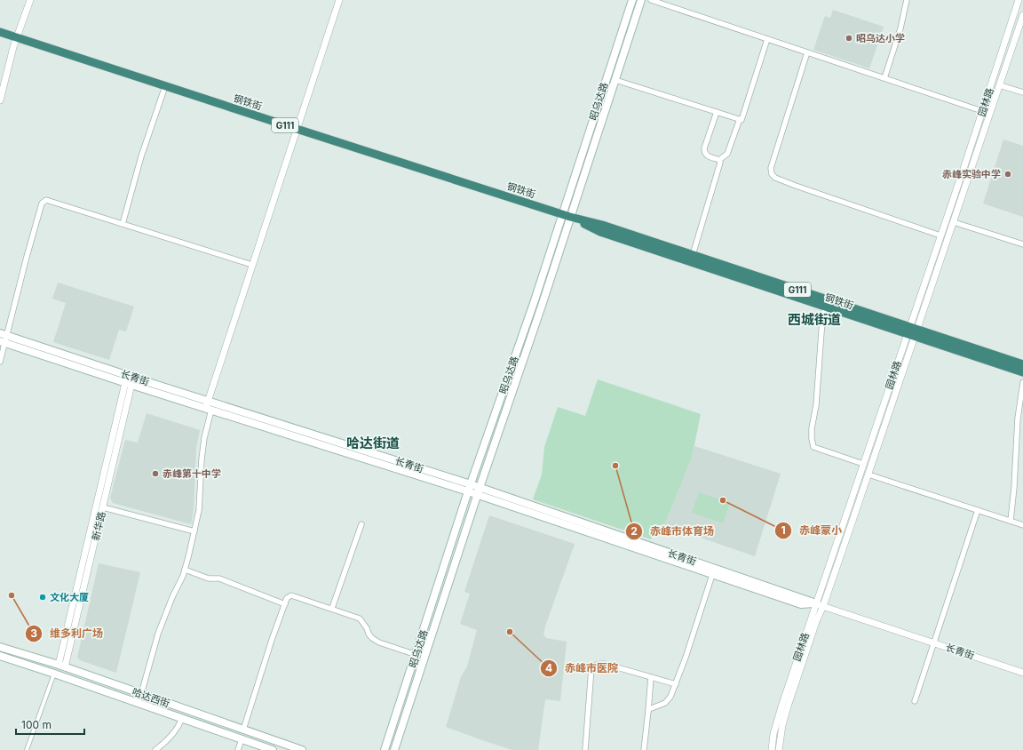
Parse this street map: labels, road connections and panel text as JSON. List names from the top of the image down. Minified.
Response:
{"streets":{"highway":["钢铁街","G111"],"main road":["昭乌达路","长青街","哈达西街"],"street":["园林路","新华路"]},"crossings":[["昭乌达路","钢铁街"],["昭乌达路","长青街"],["钢铁街","园林路"],["园林路","长青街"],["长青街","新华路"],["新华路","哈达西街"]],"districts":["西城街道","哈达街道"],"places":["昭乌达小学","赤峰实验中学","赤峰市体育场","赤峰第十中学","赤峰蒙小","维多利广场","文化大厦","赤峰市医院"],"scale_bar":"100 m"}
